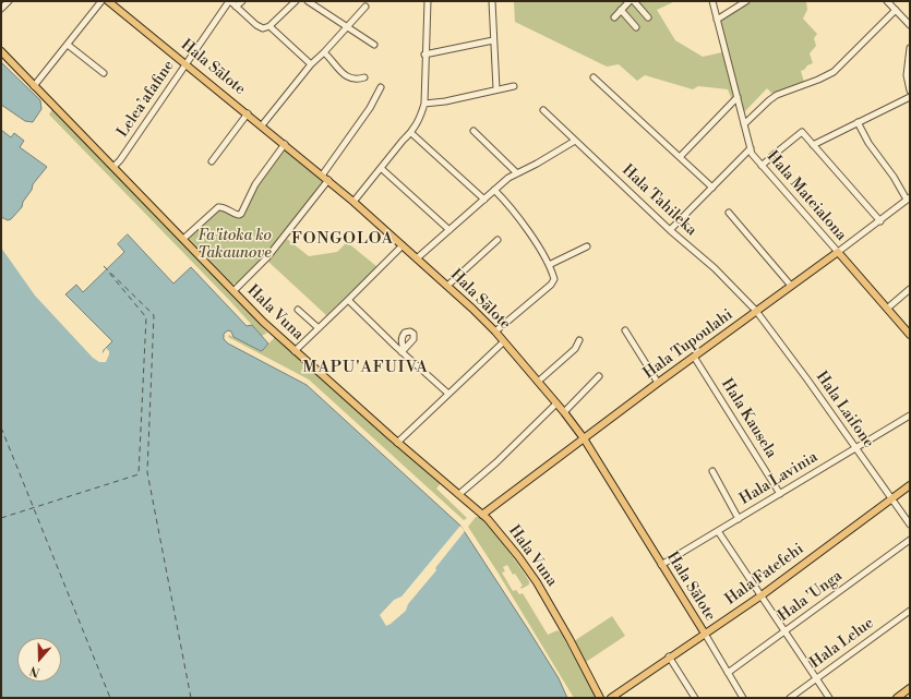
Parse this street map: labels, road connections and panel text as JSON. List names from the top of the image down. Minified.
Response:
{"streets":{"main road":["Hala Sālote","Hala Mateialona","Hala Vuna","Hala Tupoulahi","Hala Fatefehi"],"street":["Lelea’afafine","Hala Tahileka","Hala Laifone","Hala Kausela","Hala Lavinia","Hala 'Unga","Hala Lelue"]},"crossings":[["Hala Sālote","Lelea’afafine"],["Hala Sālote","Hala Tupoulahi"],["Hala Sālote","Hala Lavinia"],["Hala Sālote","Hala Fatefehi"],["Hala Sālote","Hala 'Unga"],["Lelea’afafine","Hala Vuna"],["Hala Mateialona","Hala Tupoulahi"],["Hala Tahileka","Hala Tupoulahi"],["Hala Tahileka","Hala Laifone"],["Hala Vuna","Hala Tupoulahi"],["Hala Tupoulahi","Hala Laifone"],["Hala Tupoulahi","Hala Kausela"],["Hala Laifone","Hala Lavinia"],["Hala Laifone","Hala Fatefehi"],["Hala Kausela","Hala Lavinia"]],"districts":["FONGOLOA","MAPU'AFUIVA"],"parks":["Fa'itoka ko Takaunove"],"north":"bottom"}
